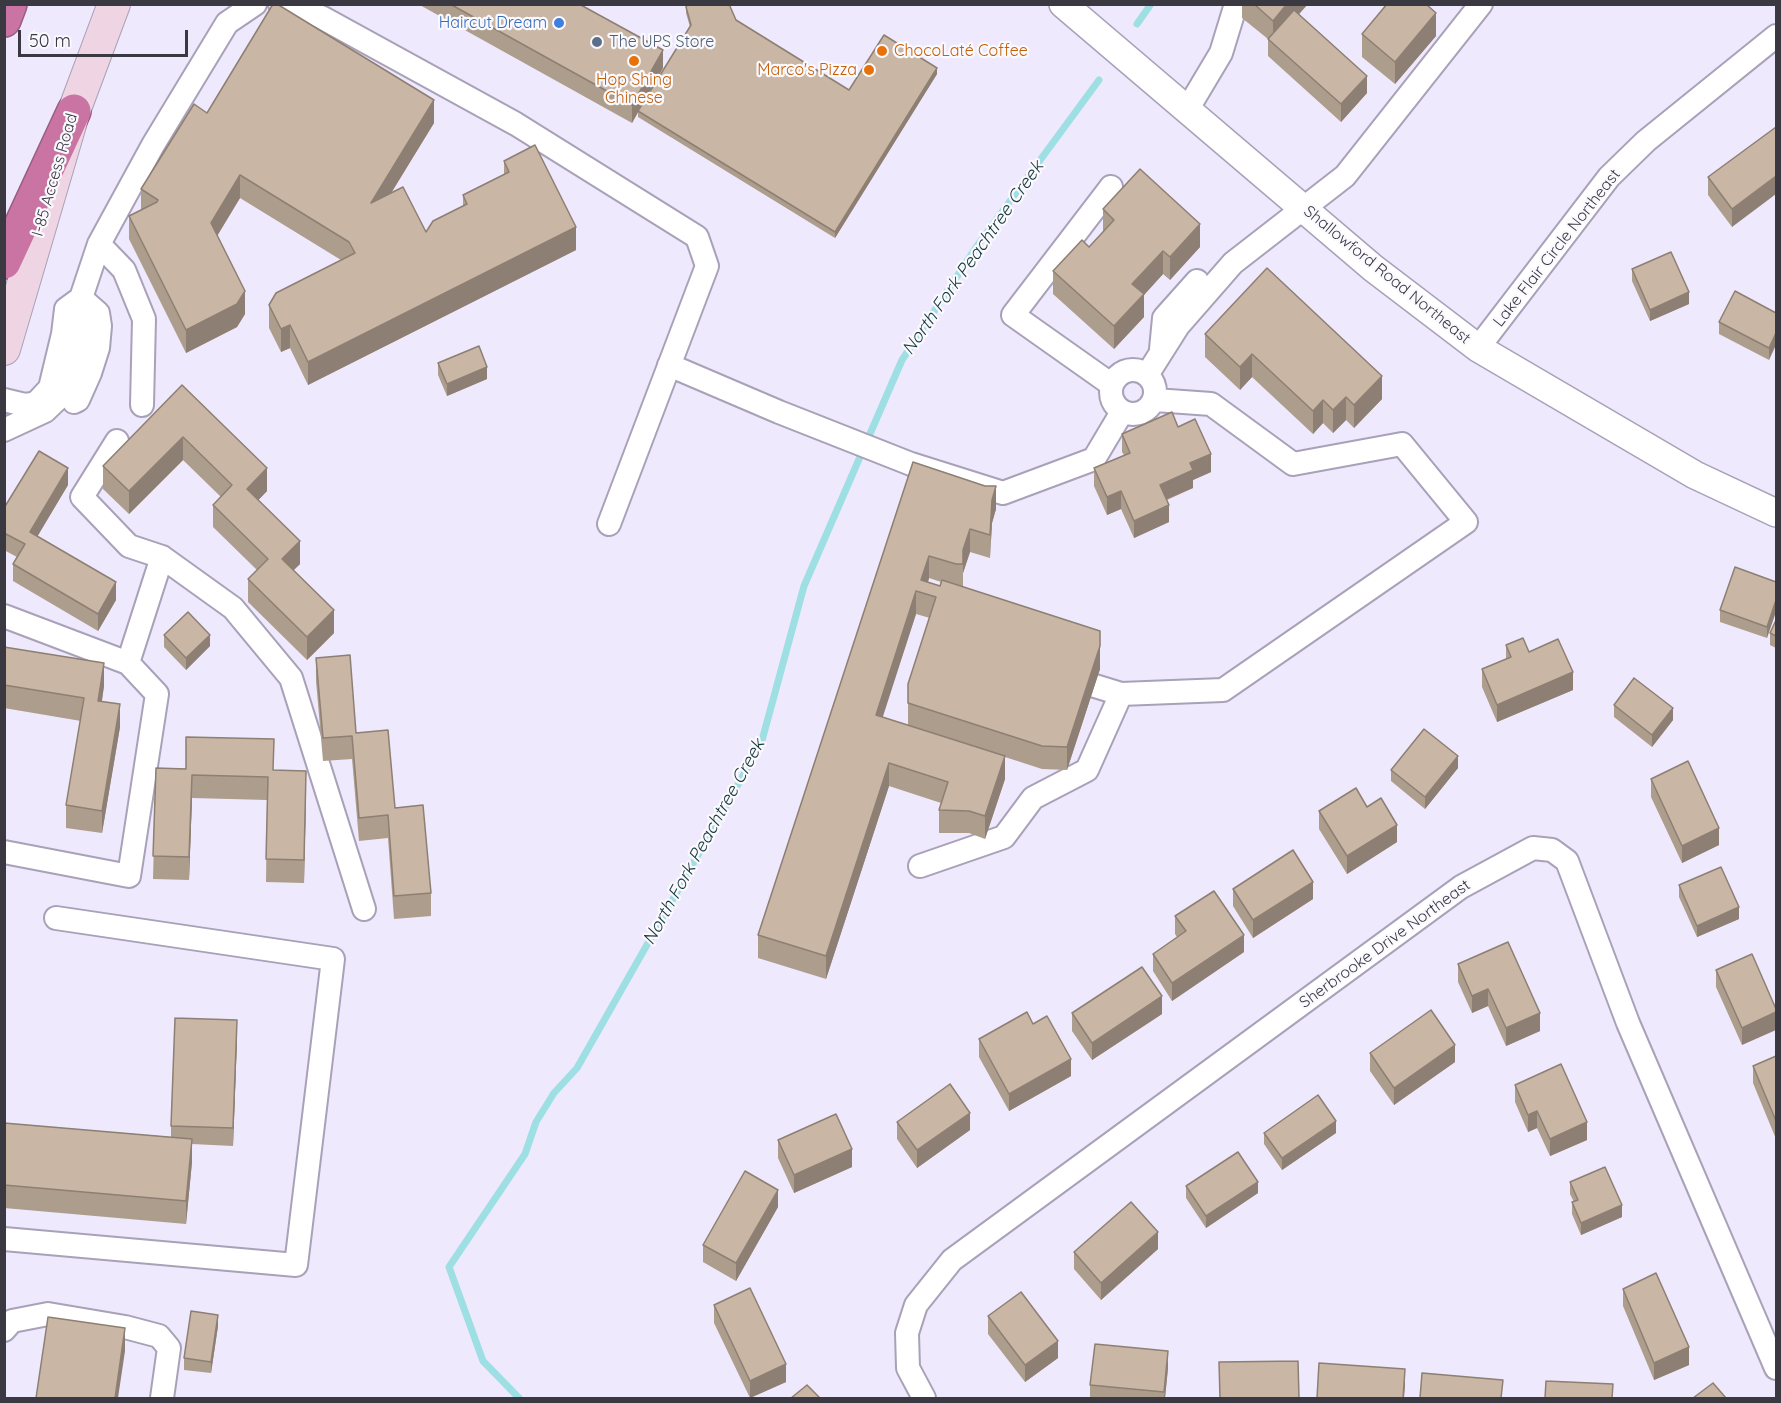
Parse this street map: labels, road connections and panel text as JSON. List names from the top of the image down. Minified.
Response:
{"streets":{"main road":["I-85 Access Road"],"street":["Lake Flair Circle Northeast","Shallowford Road Northeast","Sherbrooke Drive Northeast"]},"crossings":[["Lake Flair Circle Northeast","Shallowford Road Northeast"]],"water":["North Fork Peachtree Creek"],"places":["Haircut Dream","The UPS Store","ChocoLaté Coffee","Hop Shing Chinese","Marco's Pizza"],"scale_bar":"50 m"}
